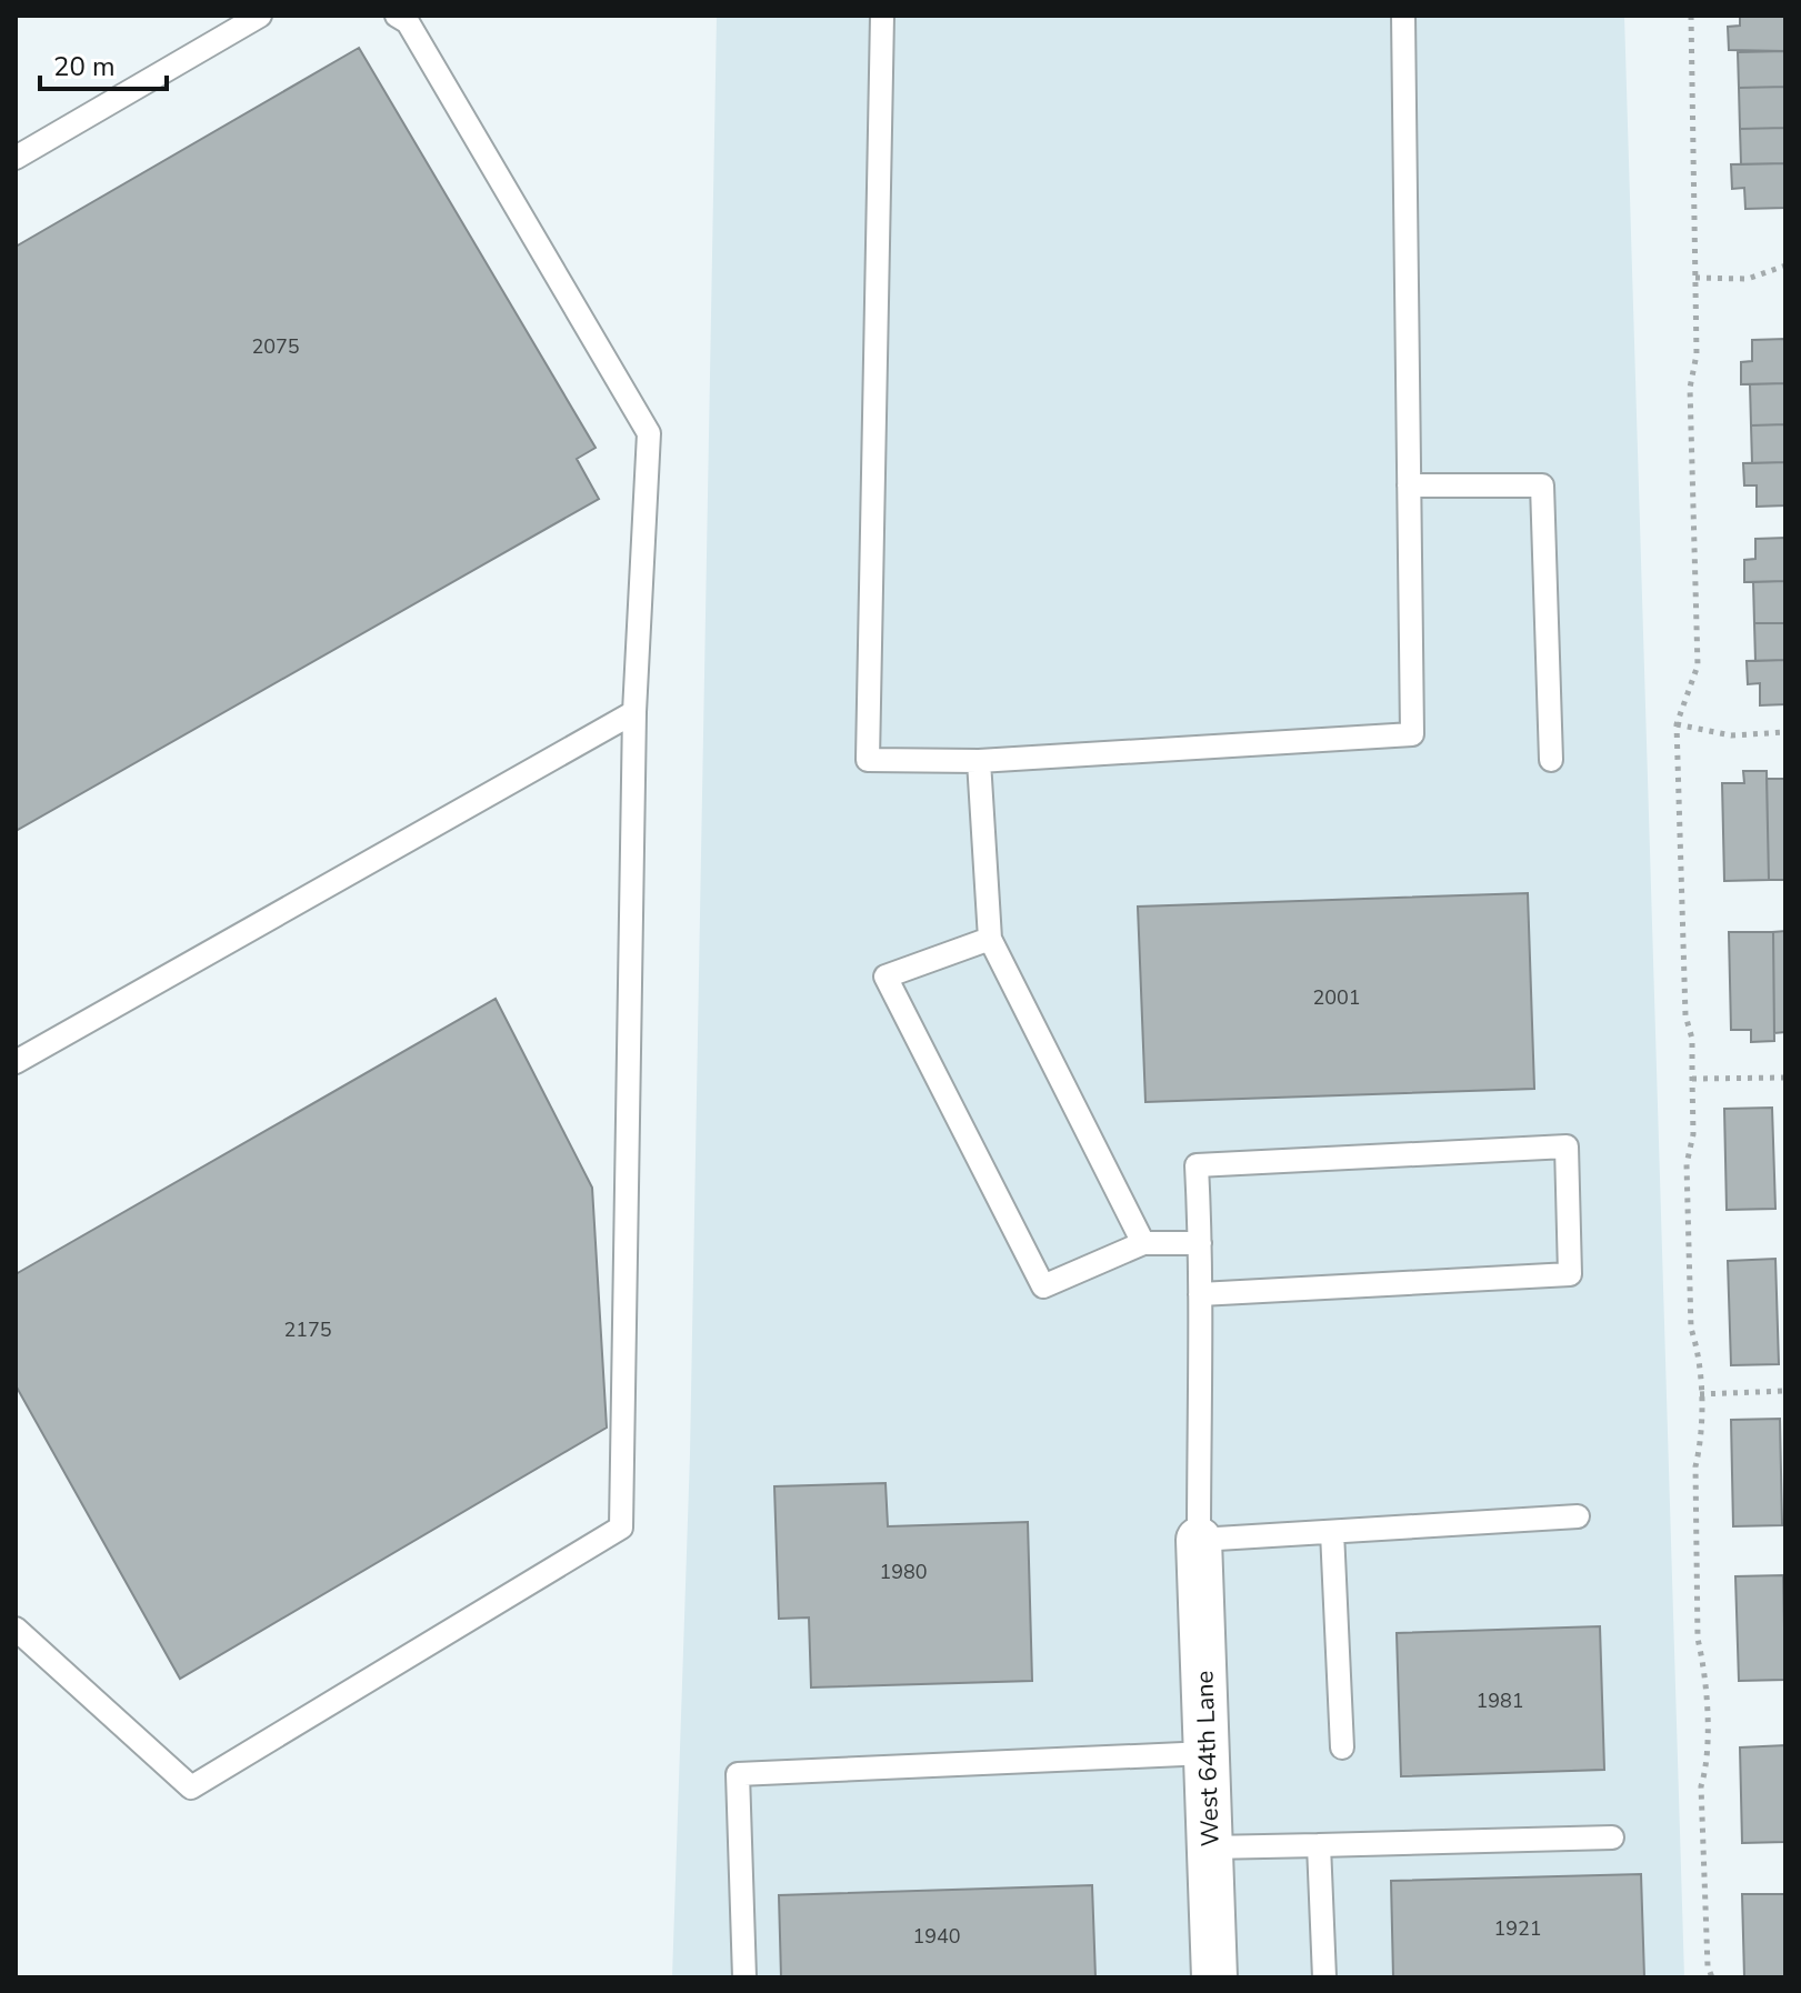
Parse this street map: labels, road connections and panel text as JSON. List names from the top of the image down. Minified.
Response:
{"streets":{"street":["West 64th Lane"]},"house_numbers":["2075","2001","2175","1980","1981","1921","1940"],"scale_bar":"20 m"}
